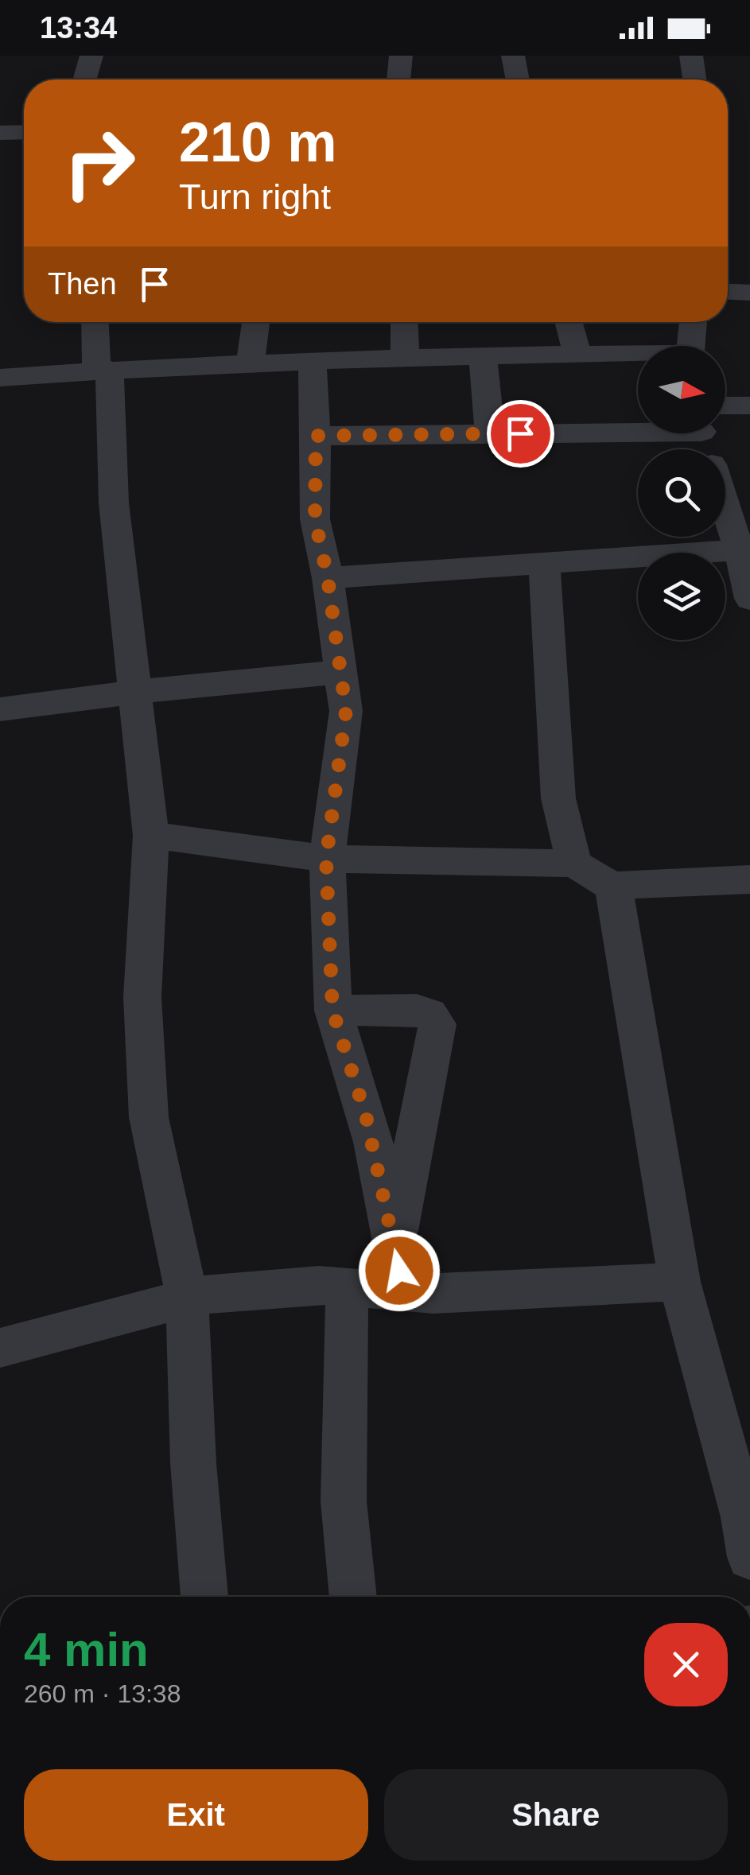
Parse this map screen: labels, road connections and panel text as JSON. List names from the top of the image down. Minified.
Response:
{"north":"right","page":{"status":"13:34","turn":["210 m","Turn right"],"then":"Then","heading":["4 min","260 m · 13:38"],"buttons":["Exit","Share"]}}
